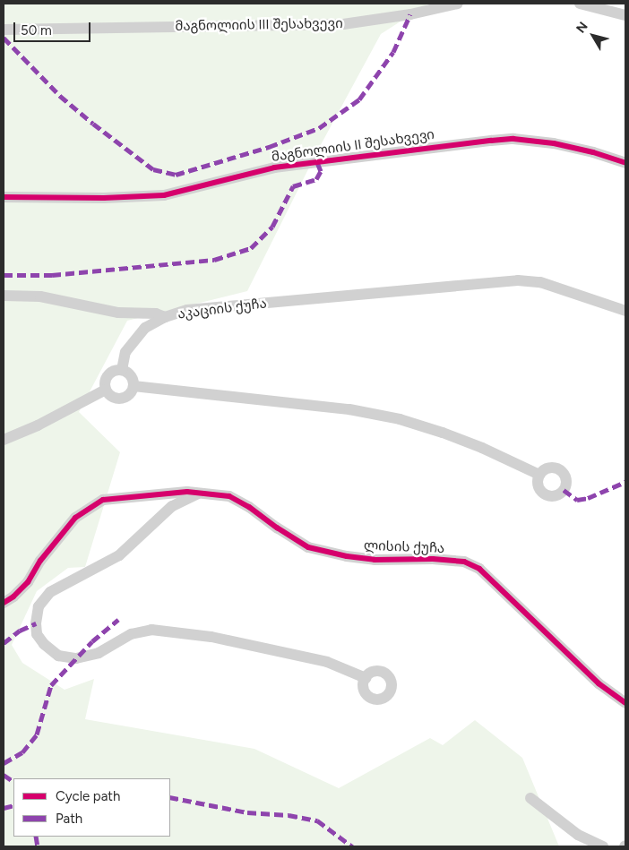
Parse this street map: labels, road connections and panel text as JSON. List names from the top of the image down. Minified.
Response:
{"streets":{"street":["მაგნოლიის III შესახვევი","მაგნოლიის II შესახვევი","აკაციის ქუჩა","ლისის ქუჩა"]},"legend":["Cycle path","Path"],"scale_bar":"50 m","north":"top left"}
